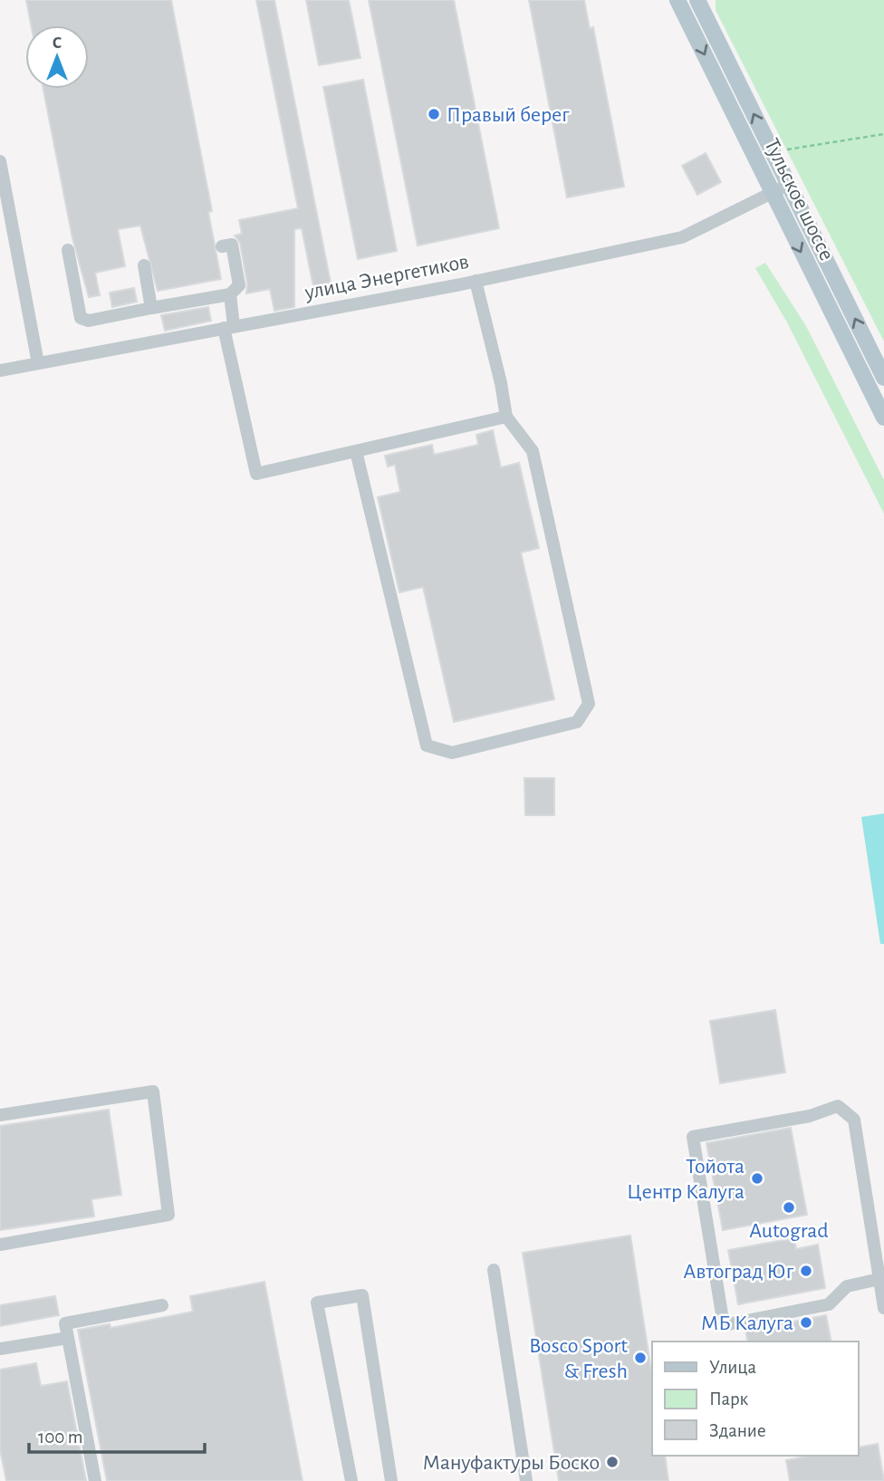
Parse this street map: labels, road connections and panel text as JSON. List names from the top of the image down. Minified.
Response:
{"streets":{"main road":["Тульское шоссе"],"street":["улица Энергетиков"]},"crossings":[["Тульское шоссе","улица Энергетиков"]],"places":["Правый берег","Тойота Центр Калуга","Autograd","Автоград Юг","МБ Калуга","Bosco Sport & Fresh","Мануфактуры Боско"],"legend":["Улица","Парк","Здание"],"scale_bar":"100 m","north":"top"}
